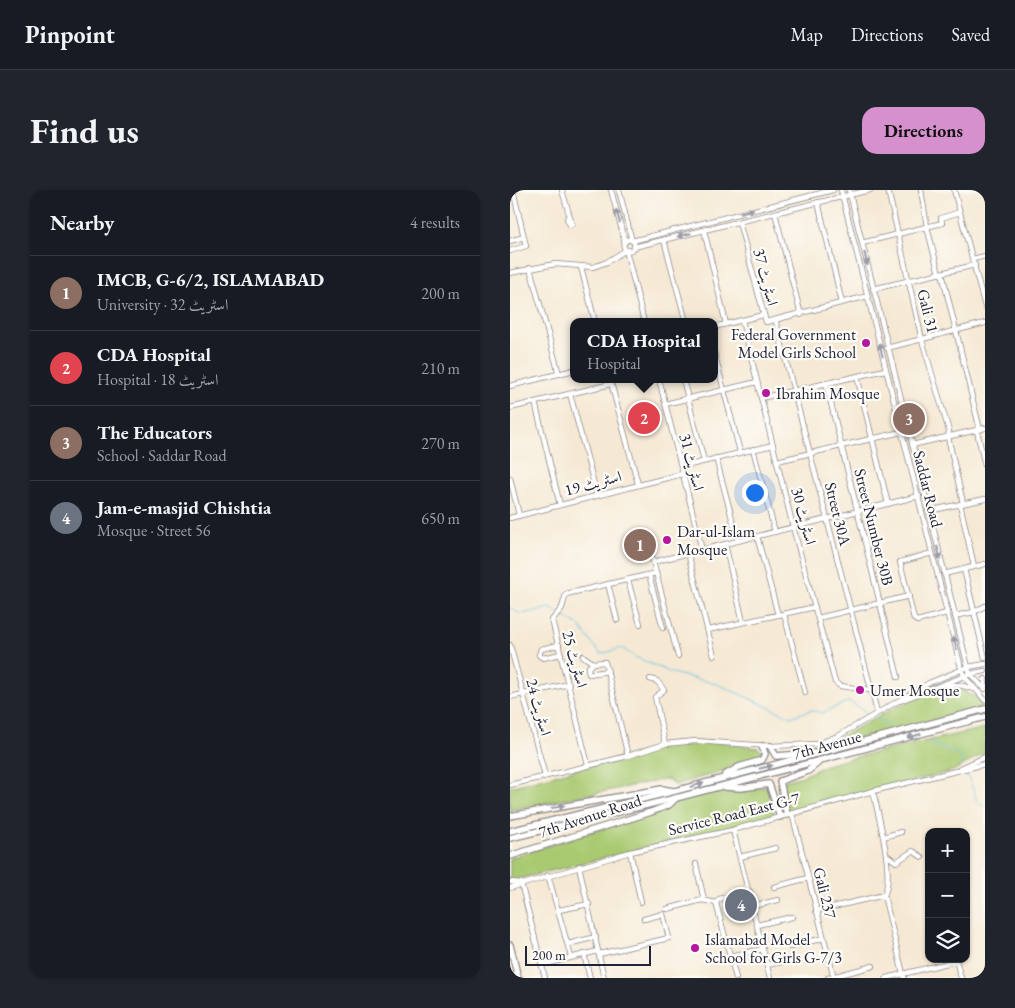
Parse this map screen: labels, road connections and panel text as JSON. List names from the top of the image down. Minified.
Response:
{"streets":{"main road":["7th Avenue","7th Avenue Road"],"street":["اسٹریٹ 37","Gali 31","اسٹریٹ 31","اسٹریٹ 19","Saddar Road","Street 30A","اسٹریٹ 30","Street Number 30B","اسٹریٹ 25","اسٹریٹ 24","Service Road East G-7","Gali 237"]},"crossings":[["اسٹریٹ 37","Saddar Road"],["اسٹریٹ 37","Street 30A"],["اسٹریٹ 31","اسٹریٹ 19"],["Street 30A","اسٹریٹ 30"],["7th Avenue","7th Avenue Road"],["Service Road East G-7","Gali 237"]],"places":["Federal Government Model Girls School","Ibrahim Mosque","Dar-ul-Islam Mosque","Umer Mosque","Islamabad Model School for Girls G-7/3"],"scale_bar":"200 m","page":{"header":"Pinpoint","nav":["Map","Directions","Saved"],"buttons":"Directions","title":"Find us","heading":["Nearby","4 results"],"list":[{"mark":"1","name":"IMCB, G-6/2, ISLAMABAD","note":"University · اسٹریٹ 32","value":"200 m"},{"mark":"2","name":"CDA Hospital","note":"Hospital · اسٹریٹ 18","value":"210 m"},{"mark":"3","name":"The Educators","note":"School · Saddar Road","value":"270 m"},{"mark":"4","name":"Jam-e-masjid Chishtia","note":"Mosque · Street 56","value":"650 m"}],"popup":["CDA Hospital","Hospital"],"pins":["2","3","1","4"],"map_buttons":["+","−"],"scale":"200 m"}}
